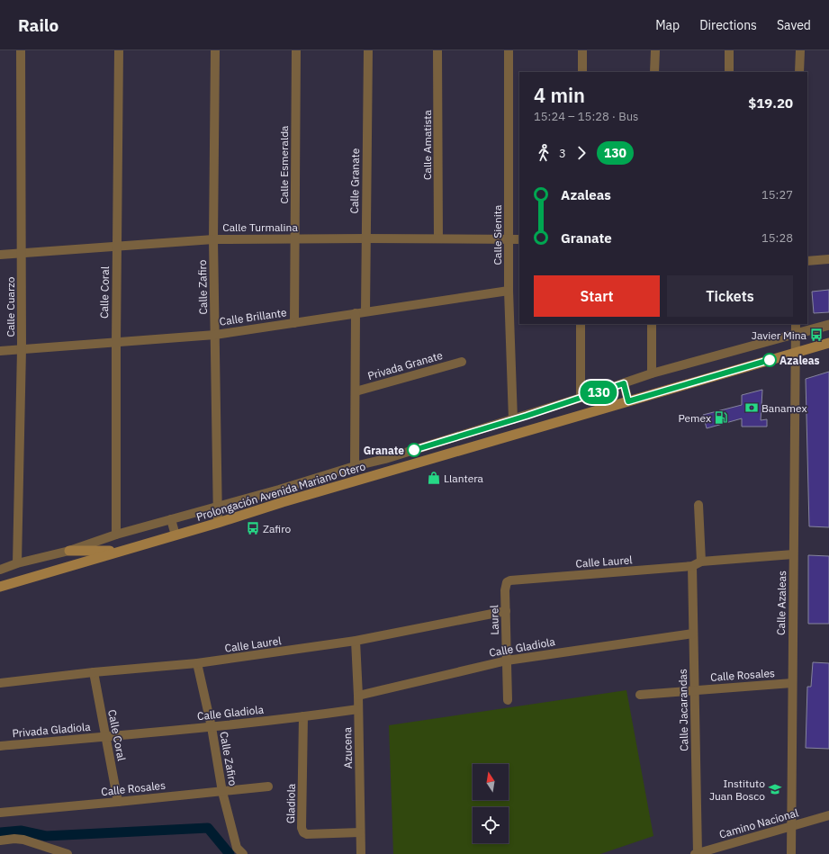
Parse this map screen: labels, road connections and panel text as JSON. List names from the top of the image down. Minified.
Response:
{"streets":{"main road":["Prolongación Avenida Mariano Otero"],"street":["Calle Amatista","Calle Esmeralda","Calle Granate","Calle Turmalina","Calle Sienita","Calle Zafiro","Calle Coral","Calle Cuarzo","Calle Brillante","Privada Granate","Calle Laurel","Calle Azaleas","Laurel","Calle Gladiola","Calle Rosales","Calle Jacarandas","Privada Gladiola","Azucena","Gladiola","Camino Nacional"]},"crossings":[["Calle Amatista","Calle Turmalina"],["Calle Esmeralda","Calle Turmalina"],["Calle Esmeralda","Calle Brillante"],["Calle Granate","Calle Turmalina"],["Calle Granate","Calle Brillante"],["Calle Turmalina","Calle Sienita"],["Calle Turmalina","Calle Zafiro"],["Calle Turmalina","Calle Coral"],["Calle Turmalina","Calle Cuarzo"],["Calle Sienita","Calle Brillante"],["Calle Sienita","Prolongación Avenida Mariano Otero"],["Calle Zafiro","Calle Brillante"],["Calle Zafiro","Prolongación Avenida Mariano Otero"],["Calle Zafiro","Calle Laurel"],["Calle Zafiro","Calle Gladiola"],["Calle Zafiro","Calle Rosales"],["Calle Coral","Calle Brillante"],["Calle Coral","Prolongación Avenida Mariano Otero"],["Calle Coral","Calle Laurel"],["Calle Coral","Calle Gladiola"],["Calle Coral","Calle Rosales"],["Calle Coral","Privada Gladiola"],["Calle Cuarzo","Calle Brillante"],["Prolongación Avenida Mariano Otero","Calle Azaleas"],["Calle Laurel","Calle Azaleas"],["Calle Laurel","Laurel"],["Calle Laurel","Calle Jacarandas"],["Calle Laurel","Azucena"],["Calle Azaleas","Calle Rosales"],["Calle Azaleas","Camino Nacional"],["Laurel","Calle Gladiola"],["Calle Gladiola","Calle Jacarandas"],["Calle Gladiola","Privada Gladiola"],["Calle Gladiola","Azucena"],["Calle Gladiola","Gladiola"],["Calle Rosales","Calle Jacarandas"],["Calle Jacarandas","Camino Nacional"],["Azucena","Gladiola"]],"places":{"bus stop":["Javier Mina","Zafiro"],"other":["Azaleas","Granate"],"bank":["Banamex"],"fuel station":["Pemex"],"shop":["Llantera"],"school or university":["Instituto Juan Bosco"]},"lines":["bus line 130"],"north":"top","page":{"header":"Railo","nav":["Map","Directions","Saved"],"on_map":"130","heading":["4 min","15:24 – 15:28 · Bus","$19.20"],"legs":["3","130"],"list":[{"name":"Azaleas","value":"15:27"},{"name":"Granate","value":"15:28"}],"buttons":["Start","Tickets"]}}
